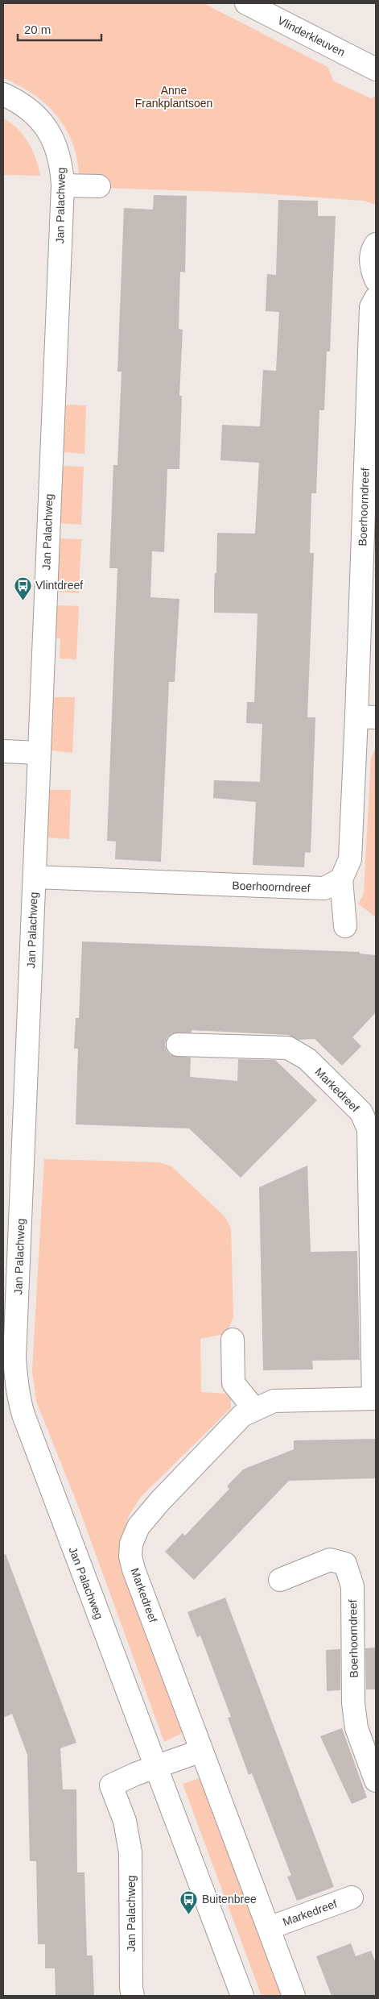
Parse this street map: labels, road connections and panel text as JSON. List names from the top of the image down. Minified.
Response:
{"streets":{"street":["Vlinderkleuven","Jan Palachweg","Boerhoorndreef","Markedreef"]},"crossings":[["Jan Palachweg","Boerhoorndreef"]],"parks":["Anne Frankplantsoen"],"places":{"bus stop":["Vlintdreef","Buitenbree"]},"scale_bar":"20 m"}
